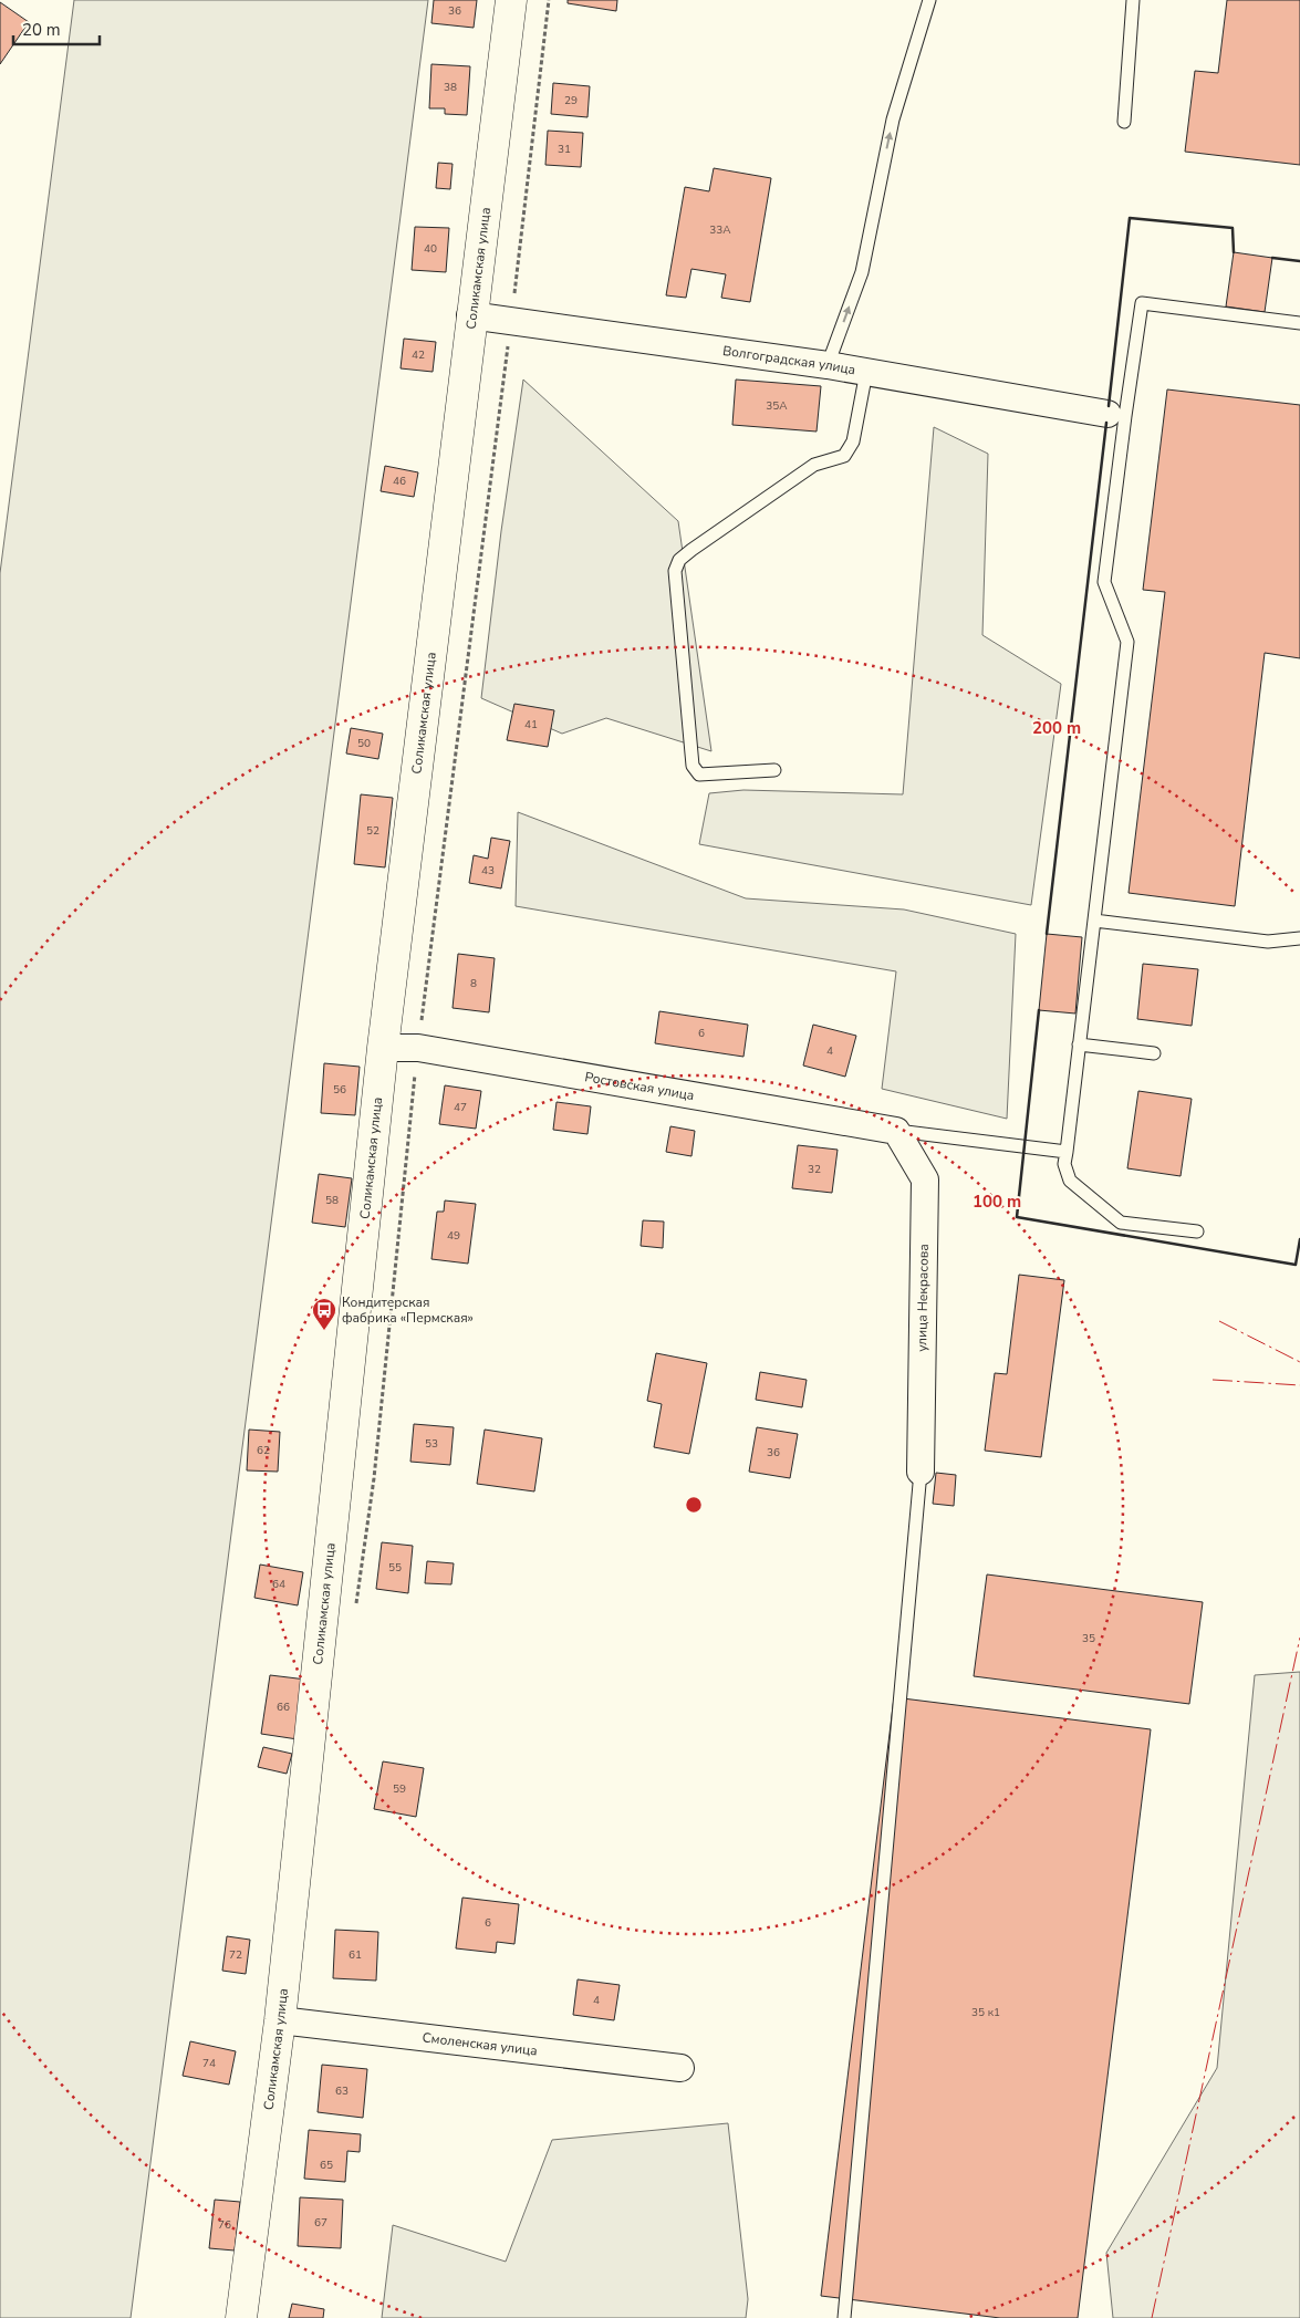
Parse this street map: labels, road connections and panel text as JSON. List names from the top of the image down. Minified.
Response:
{"streets":{"main road":["Соликамская улица"],"street":["Волгоградская улица","Ростовская улица","улица Некрасова","Смоленская улица"]},"crossings":[["Соликамская улица","Волгоградская улица"],["Соликамская улица","Ростовская улица"],["Соликамская улица","Смоленская улица"],["Ростовская улица","улица Некрасова"]],"places":{"bus stop":["Кондитерская фабрика «Пермская»"]},"house_numbers":["36","38","29","31","33А","40","42","35А","46","41","50","52","43","8","6","4","56","47","32","58","49","53","62","36","55","64","35","66","59","6","72","61","4","35 к1","74","63","65","67","76"],"scale_bar":"20 m","rings":["200 m","100 m"]}
